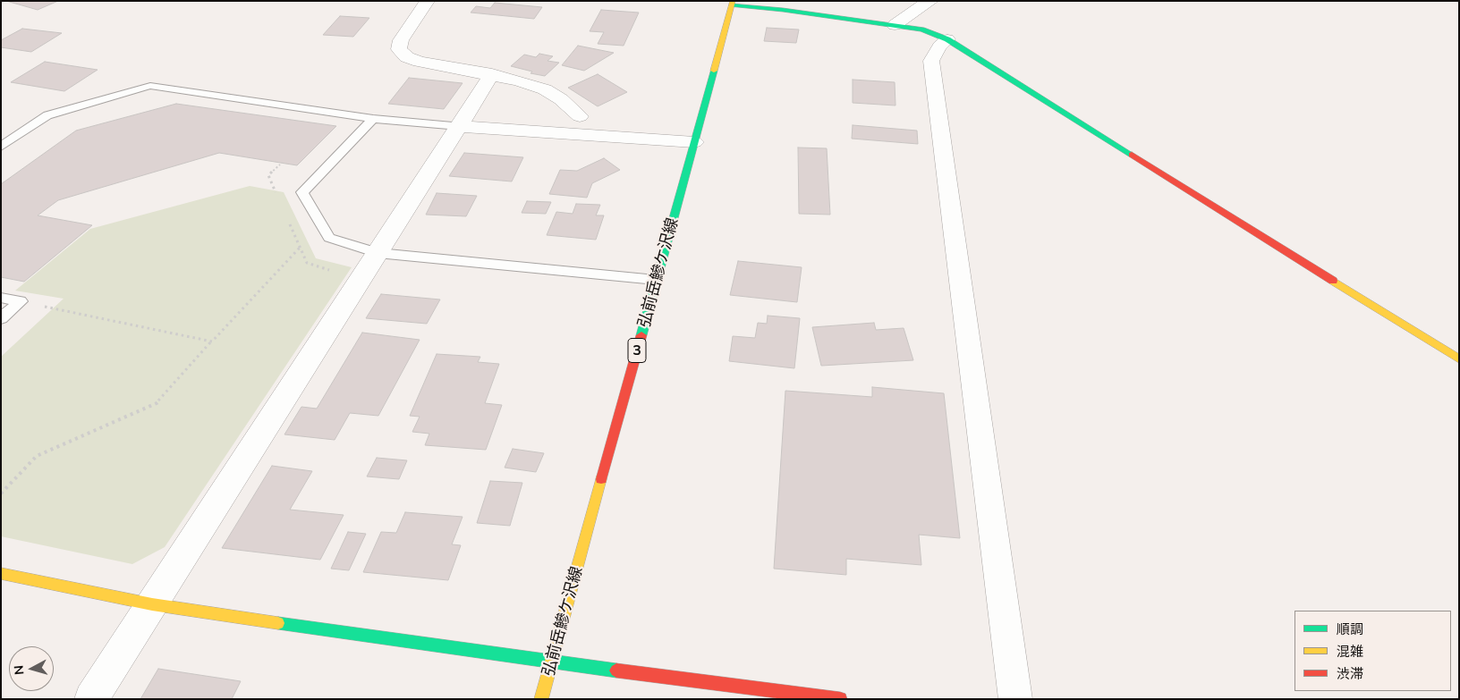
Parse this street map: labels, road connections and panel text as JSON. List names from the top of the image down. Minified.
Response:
{"streets":{"street":["弘前岳鰺ケ沢線","3"]},"legend":["順調","混雑","渋滞"],"north":"left"}
